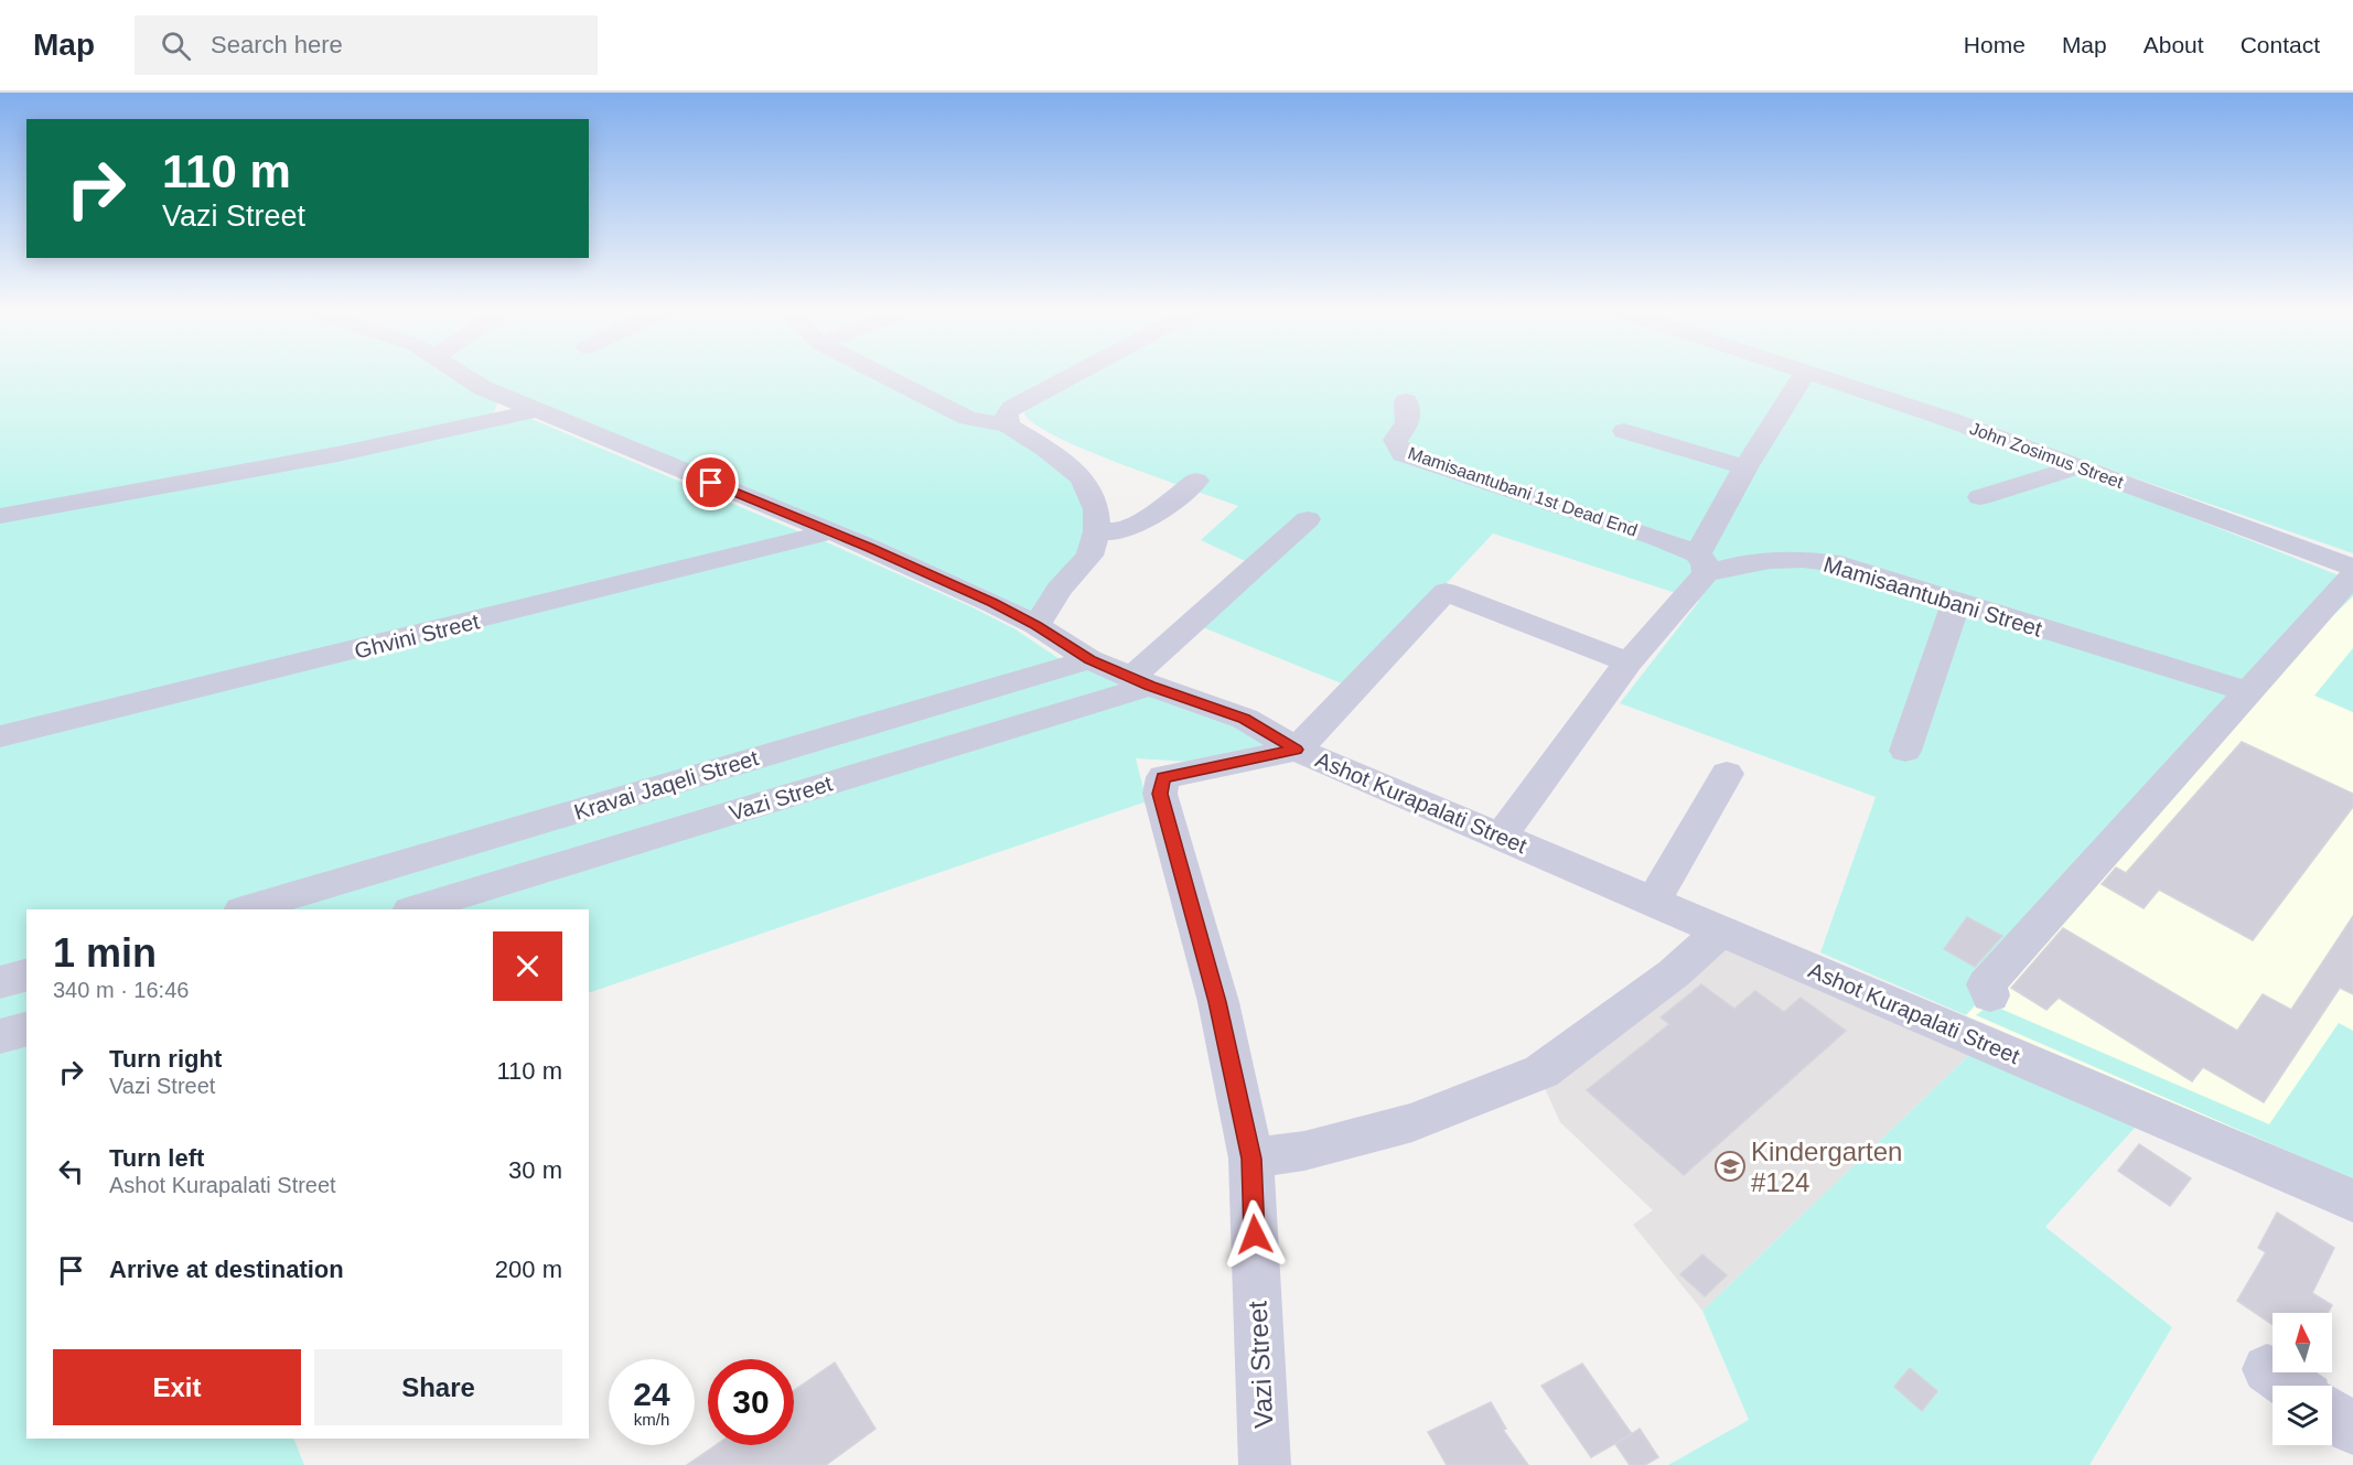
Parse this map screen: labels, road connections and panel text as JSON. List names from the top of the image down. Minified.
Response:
{"streets":{"street":["John Zosimus Street","Mamisaantubani 1st Dead End","Mamisaantubani Street","Ghvini Street","Kravai Jaqeli Street","Vazi Street","Ashot Kurapalati Street"]},"crossings":[["Mamisaantubani 1st Dead End","Mamisaantubani Street"],["Ghvini Street","Ashot Kurapalati Street"],["Kravai Jaqeli Street","Ashot Kurapalati Street"],["Vazi Street","Ashot Kurapalati Street"]],"places":{"school or university":["Kindergarten #124"]},"north":"top","page":{"header":"Map","search":"Search here","nav":["Home","Map","About","Contact"],"turn":["110 m","Vazi Street"],"heading":["1 min","340 m · 16:46"],"list":[{"name":"Turn right","note":"Vazi Street","value":"110 m"},{"name":"Turn left","note":"Ashot Kurapalati Street","value":"30 m"},{"name":"Arrive at destination","value":"200 m"}],"buttons":["Exit","Share"],"speed":"24 km/h","limit":"30"}}
